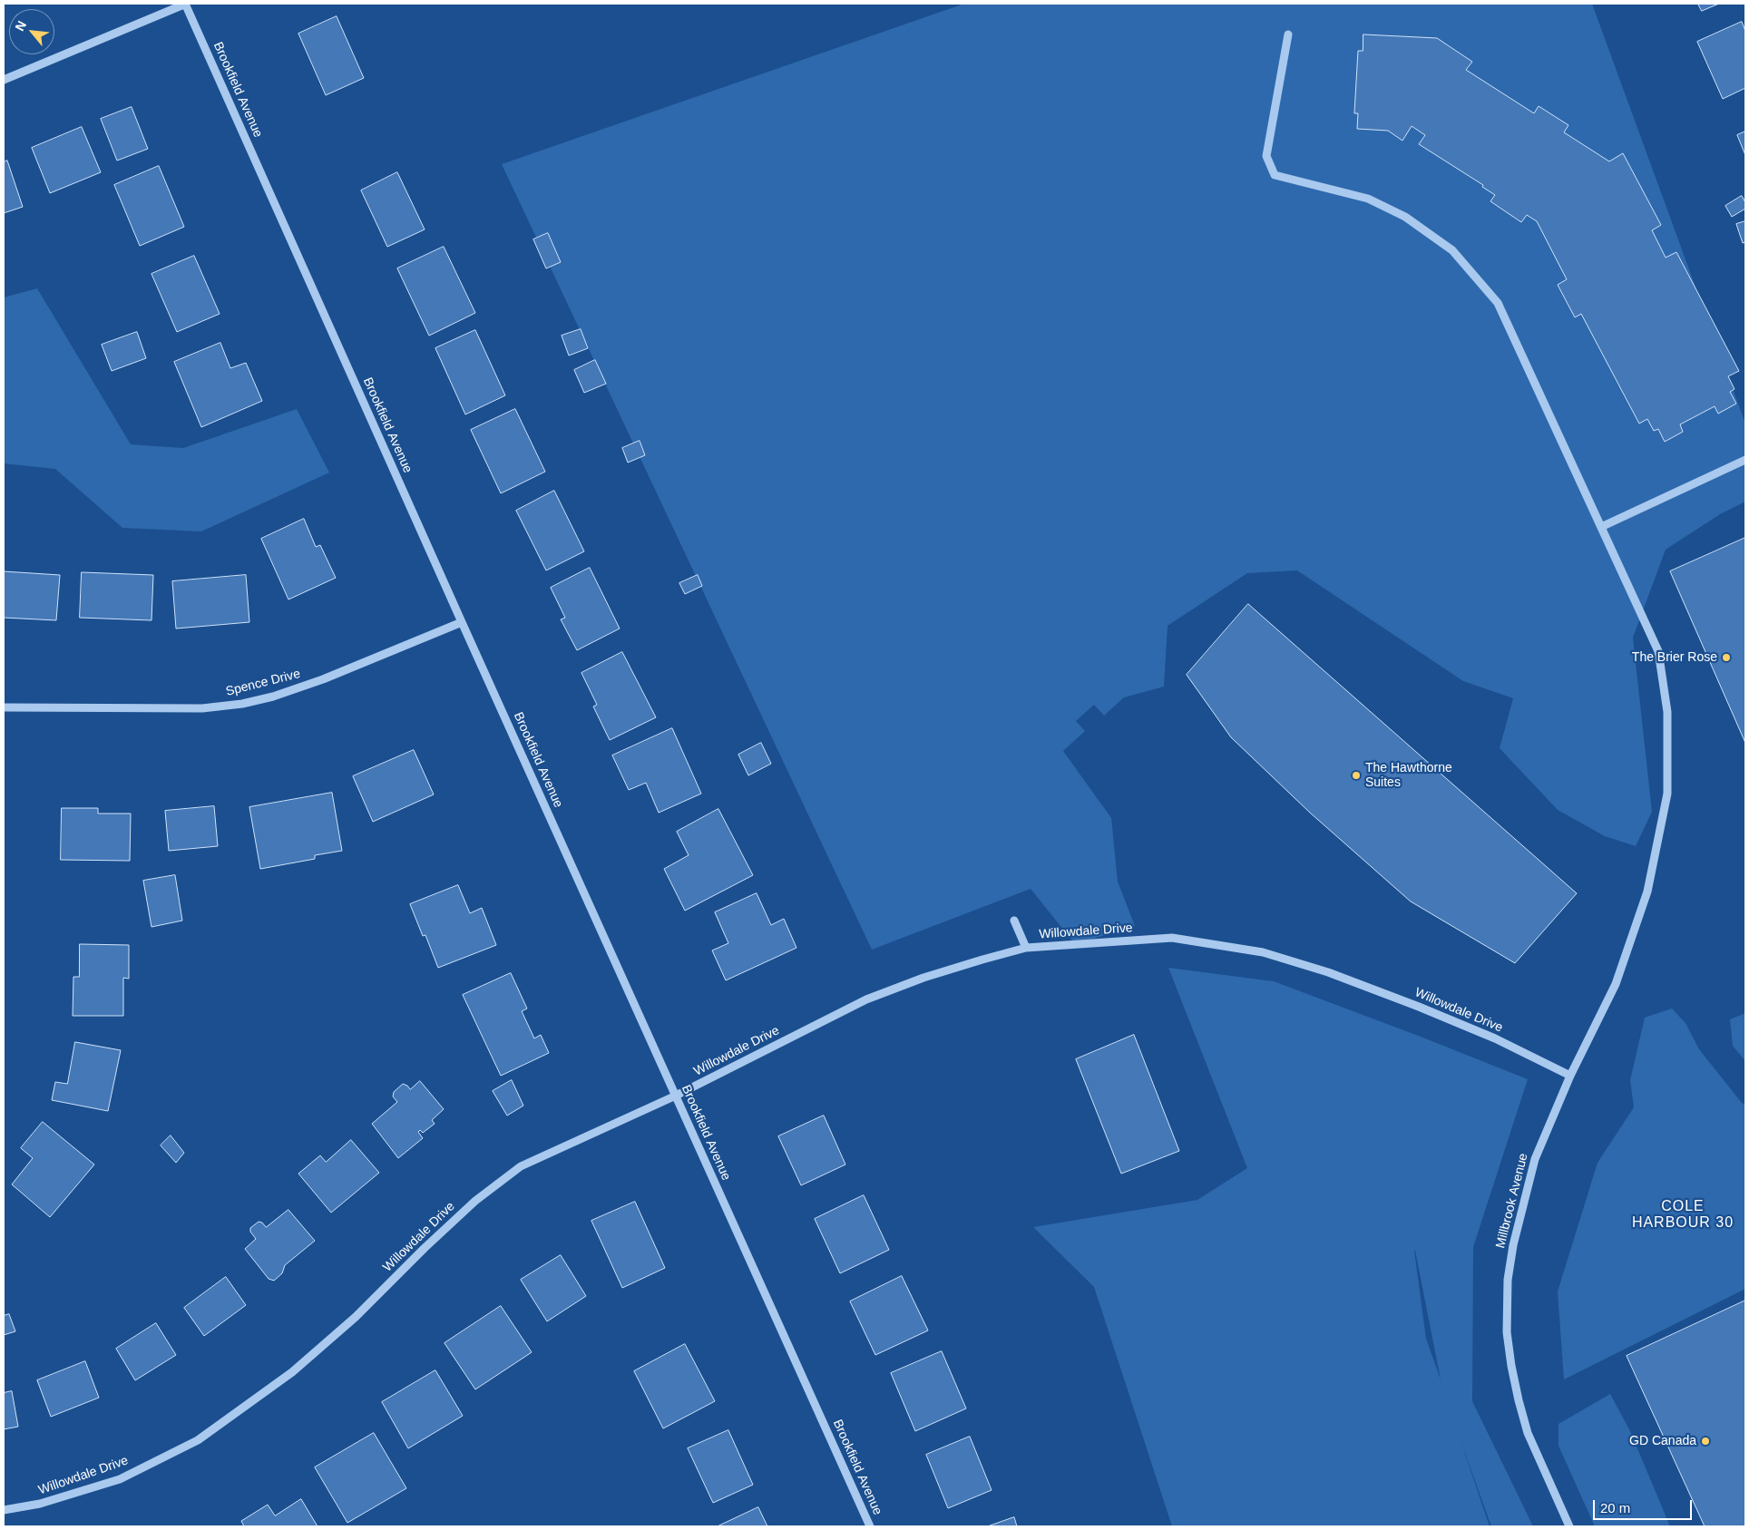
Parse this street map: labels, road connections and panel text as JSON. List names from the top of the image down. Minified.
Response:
{"streets":{"street":["Brookfield Avenue","Spence Drive","Willowdale Drive","Millbrook Avenue"]},"crossings":[["Brookfield Avenue","Spence Drive"],["Brookfield Avenue","Willowdale Drive"],["Willowdale Drive","Millbrook Avenue"]],"districts":["COLE HARBOUR 30"],"places":["The Brier Rose","The Hawthorne Suites","GD Canada"],"scale_bar":"20 m","north":"top left"}
